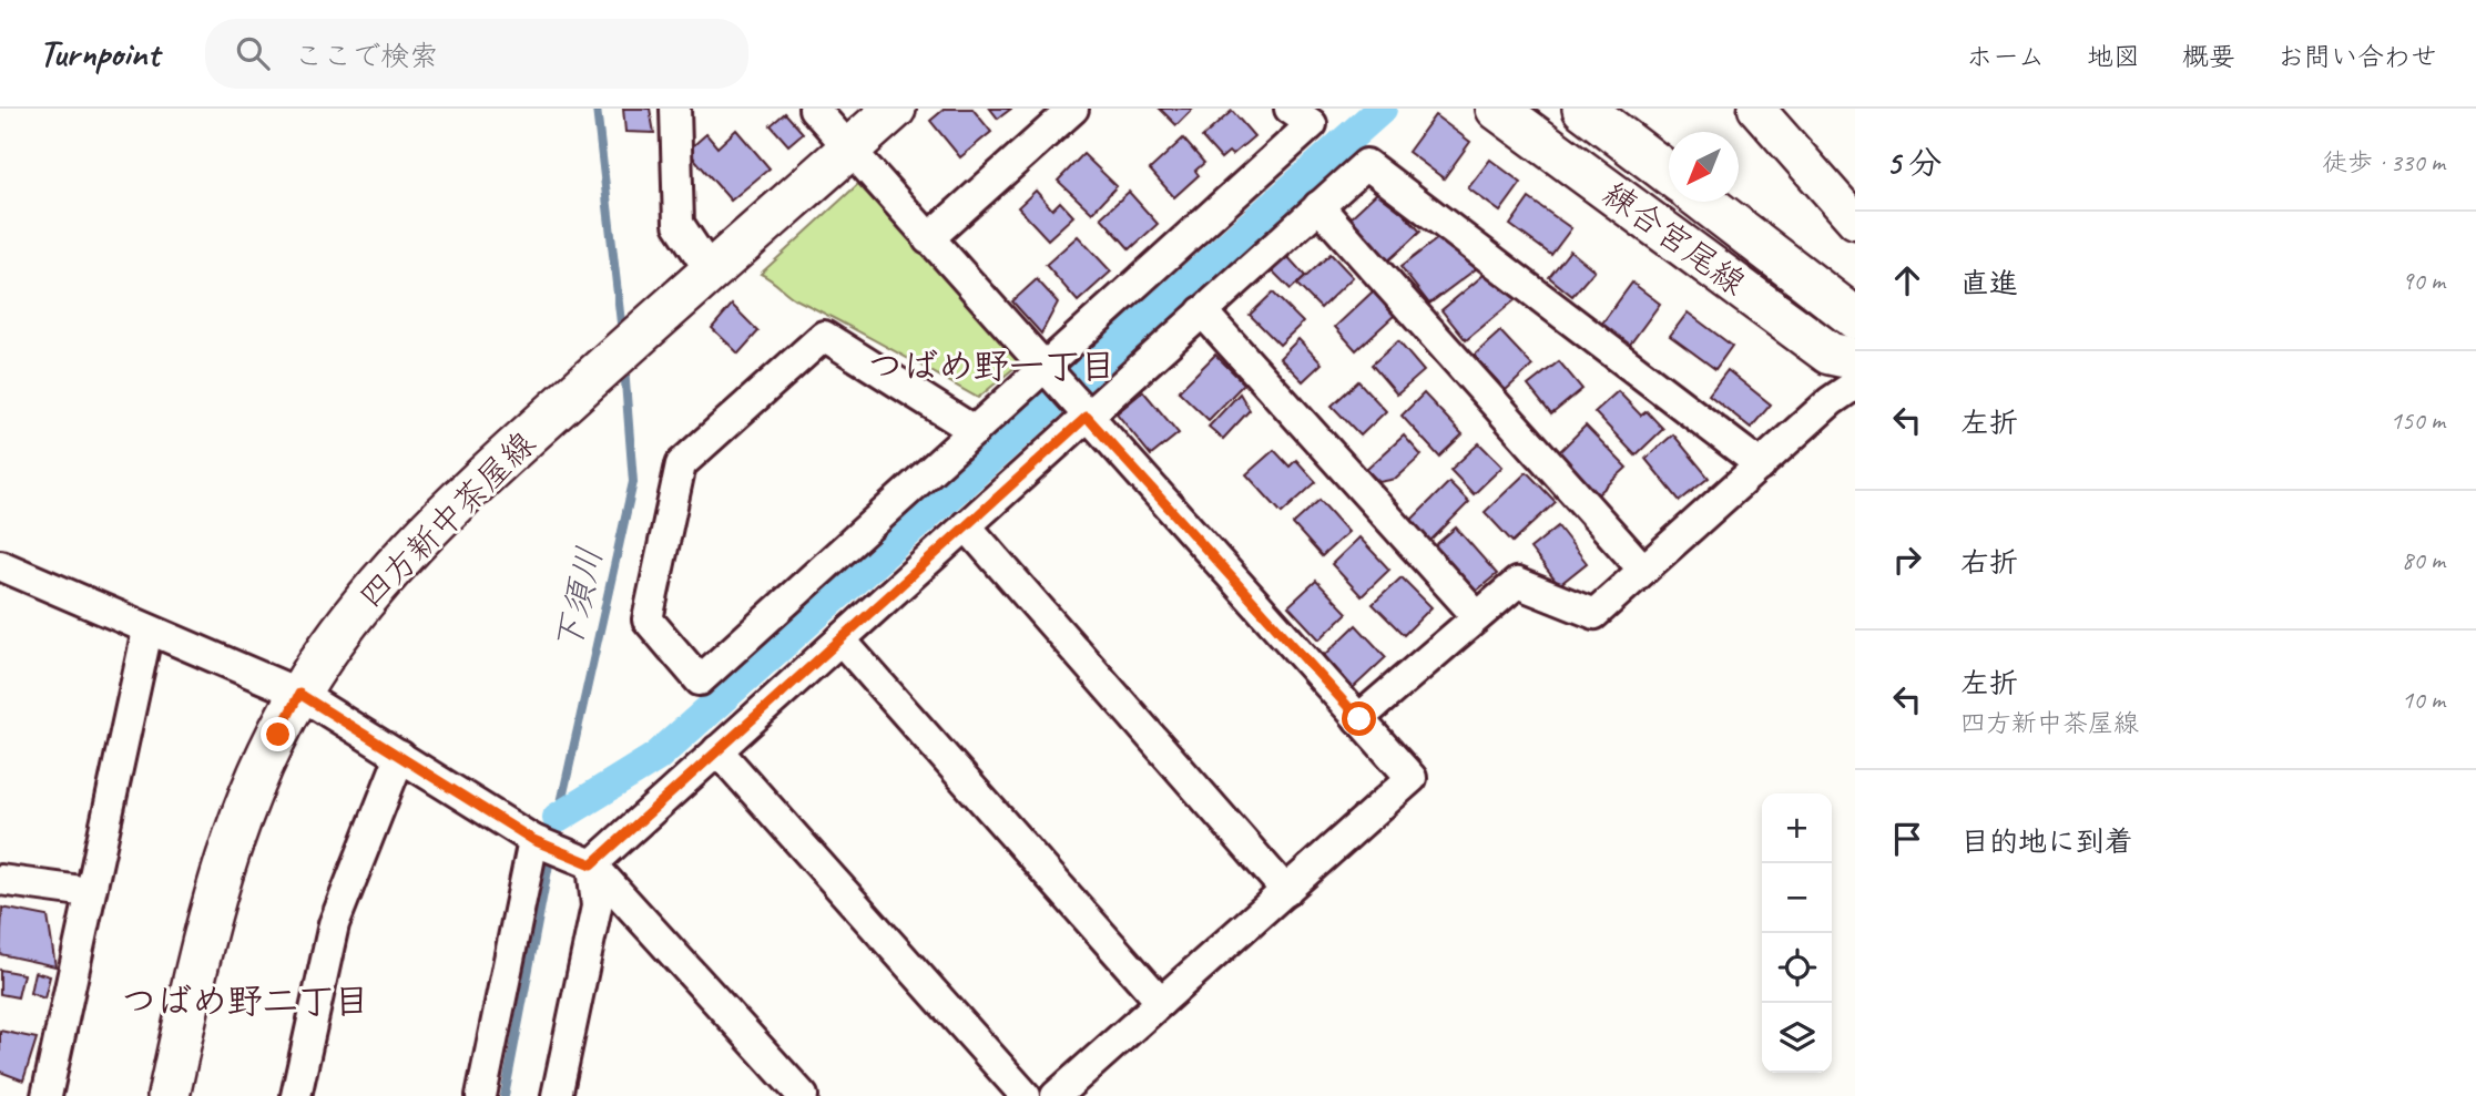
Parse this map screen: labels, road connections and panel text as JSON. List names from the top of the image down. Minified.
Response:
{"streets":{"main road":["練合宮尾線","四方新中茶屋線"]},"districts":["つばめ野一丁目","つばめ野二丁目"],"water":["下須川"],"north":"bottom left","page":{"header":"Turnpoint","search":"ここで検索","nav":["ホーム","地図","概要","お問い合わせ"],"heading":["5 分","徒歩 · 330 m"],"list":[["直進","90 m"],["左折","150 m"],["右折","80 m"],["左折","四方新中茶屋線","10 m"],"目的地に到着"],"map_buttons":["+","−"]}}
